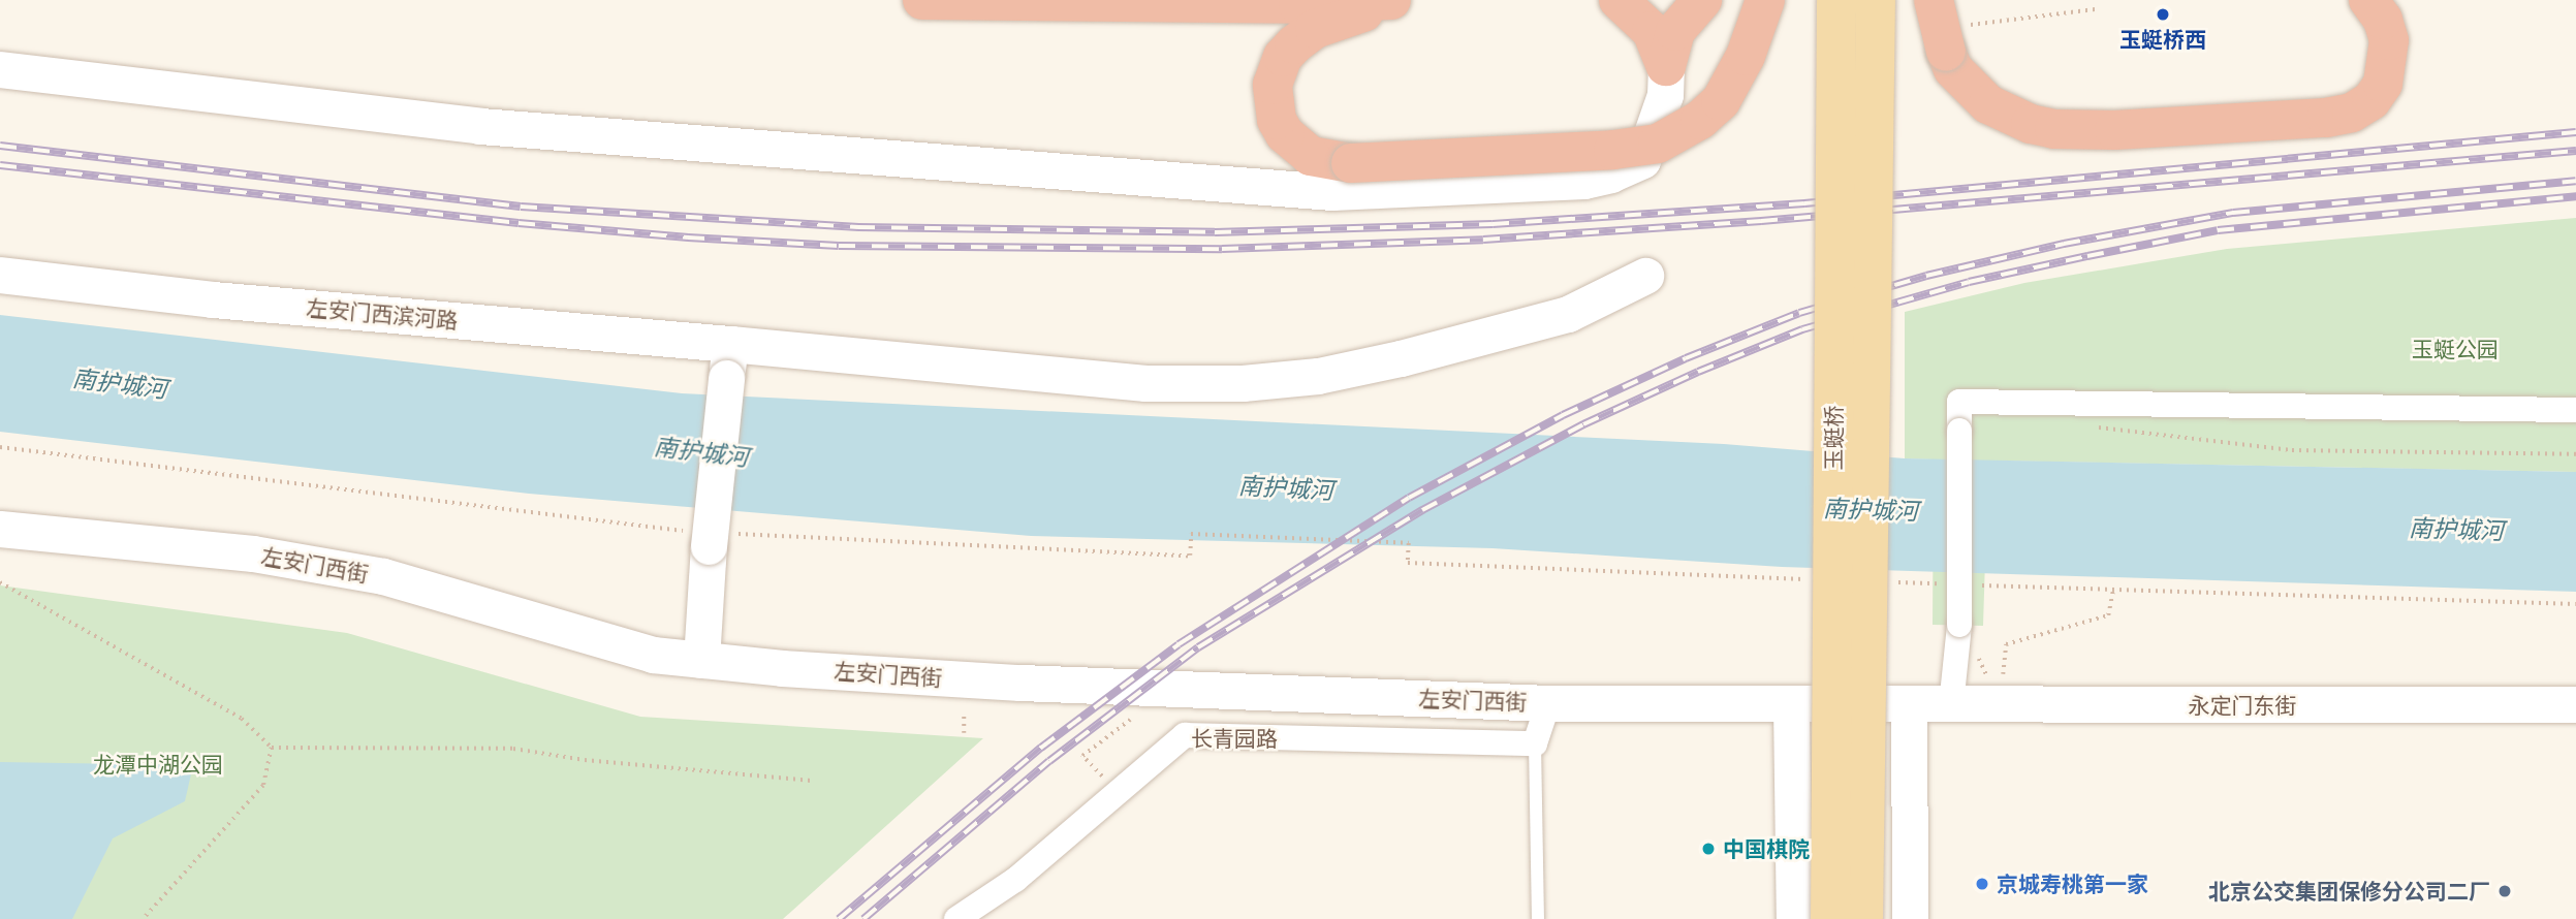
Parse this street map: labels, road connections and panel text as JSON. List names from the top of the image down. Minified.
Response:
{"streets":{"main road":["玉蜓桥"],"street":["左安门西滨河路","左安门西街","永定门东街","长青园路"]},"crossings":[["左安门西街","永定门东街"]],"water":["南护城河"],"parks":["玉蜓公园","龙潭中湖公园"],"places":["玉蜓桥西","中国棋院","京城寿桃第一家","北京公交集团保修分公司二厂"]}
